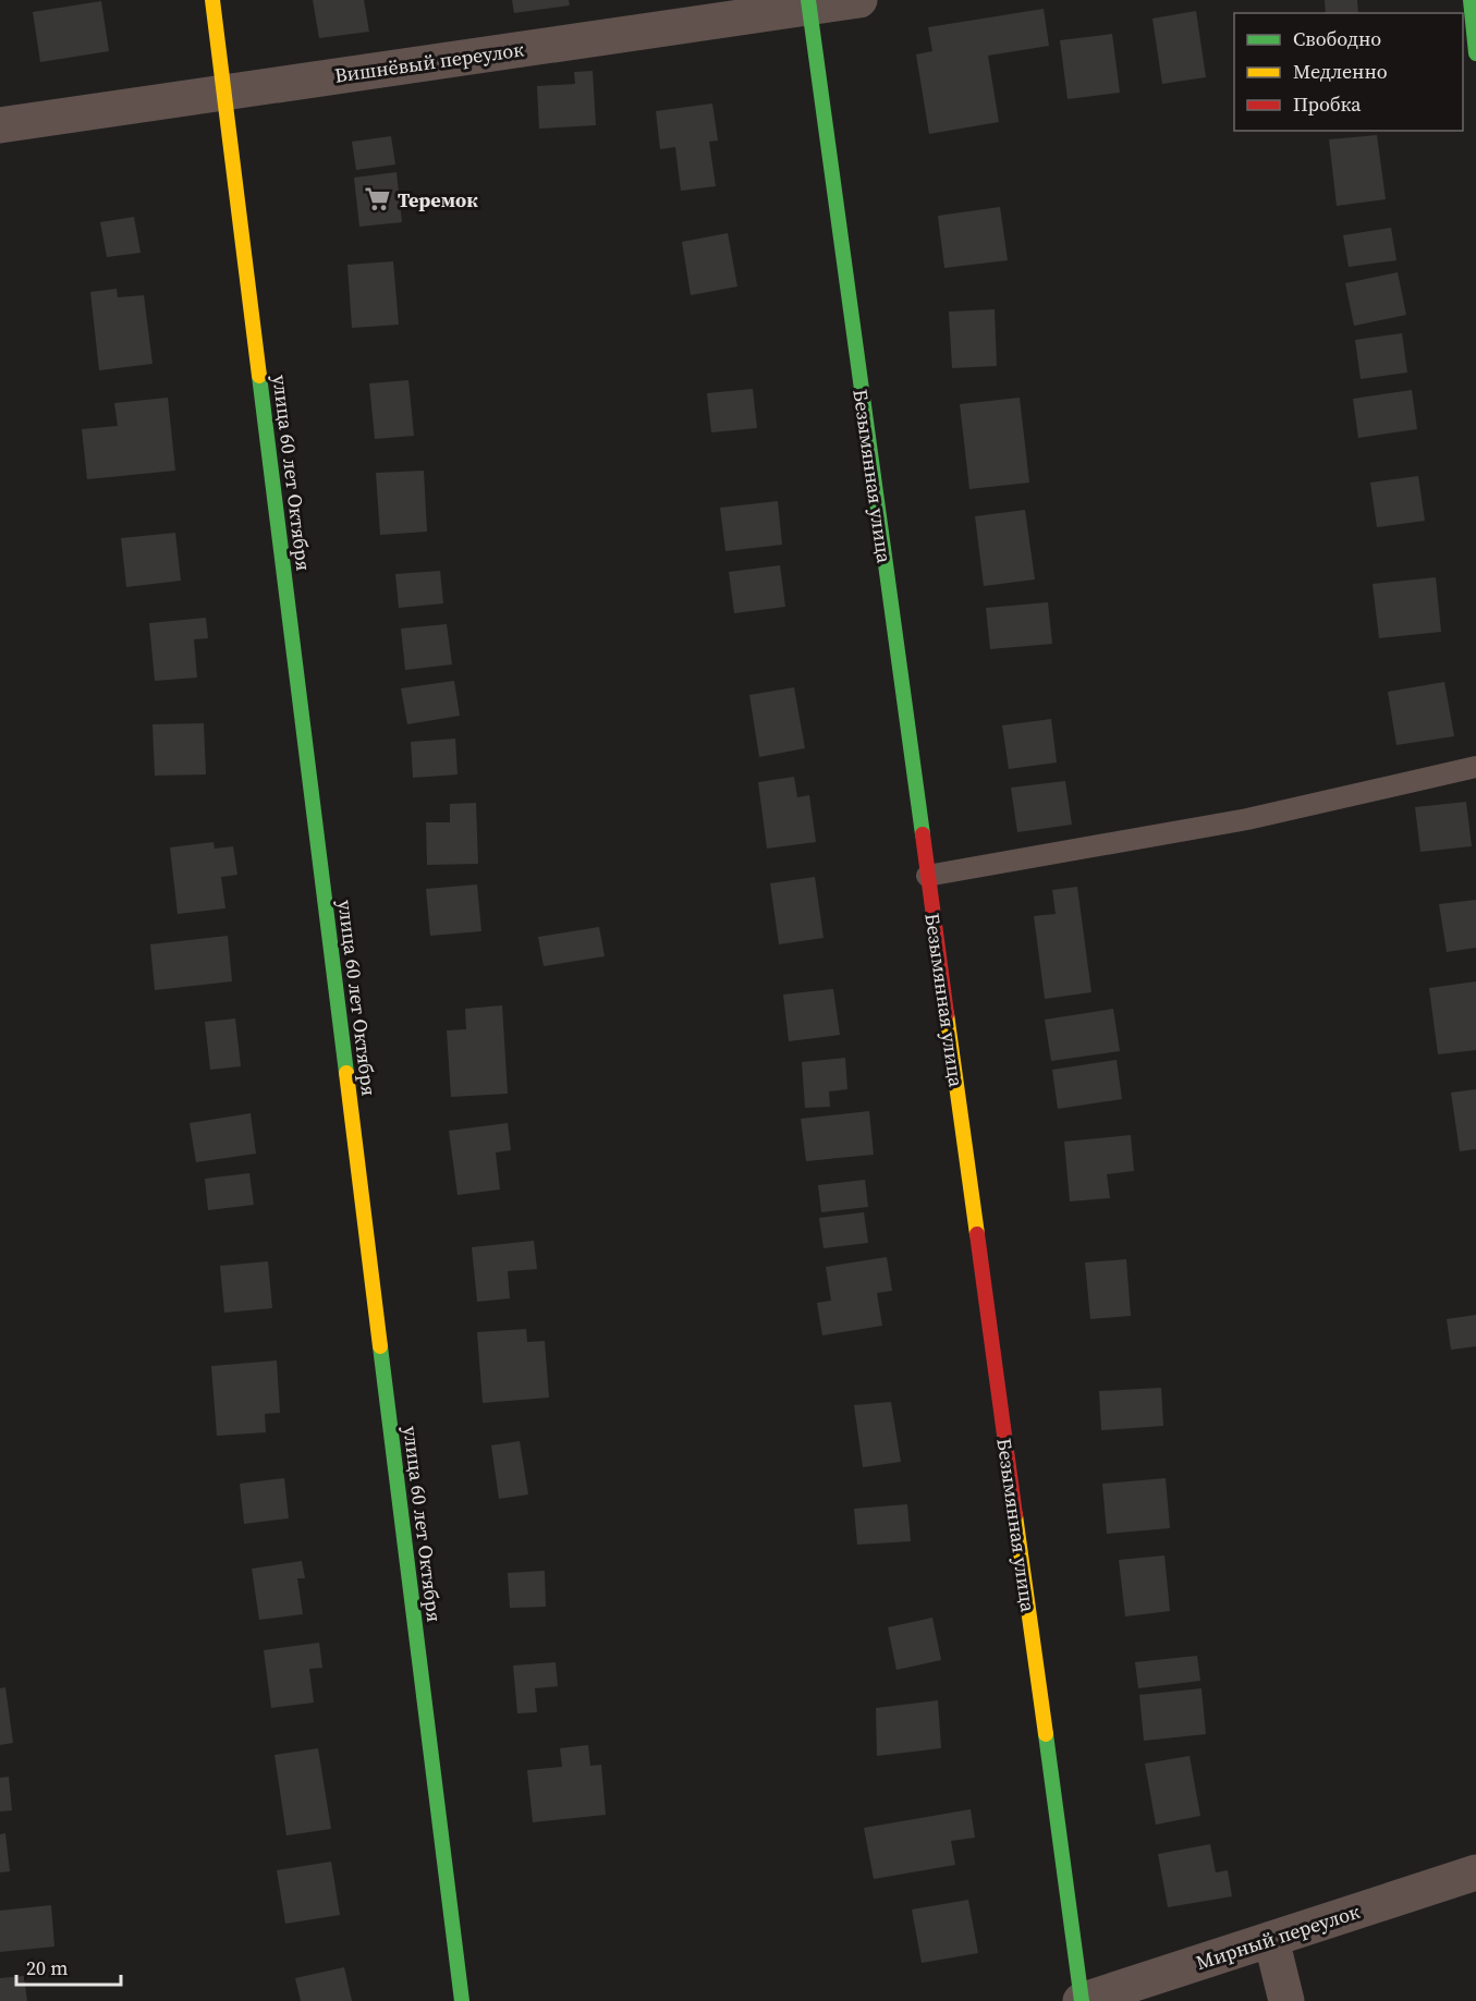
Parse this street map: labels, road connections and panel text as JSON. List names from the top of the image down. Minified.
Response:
{"streets":{"street":["Вишнёвый переулок","улица 60 лет Октября","Безымянная улица","Мирный переулок"]},"crossings":[["Вишнёвый переулок","улица 60 лет Октября"],["Вишнёвый переулок","Безымянная улица"],["Безымянная улица","Мирный переулок"]],"places":{"supermarket":["Теремок"]},"legend":["Свободно","Медленно","Пробка"],"scale_bar":"20 m"}
